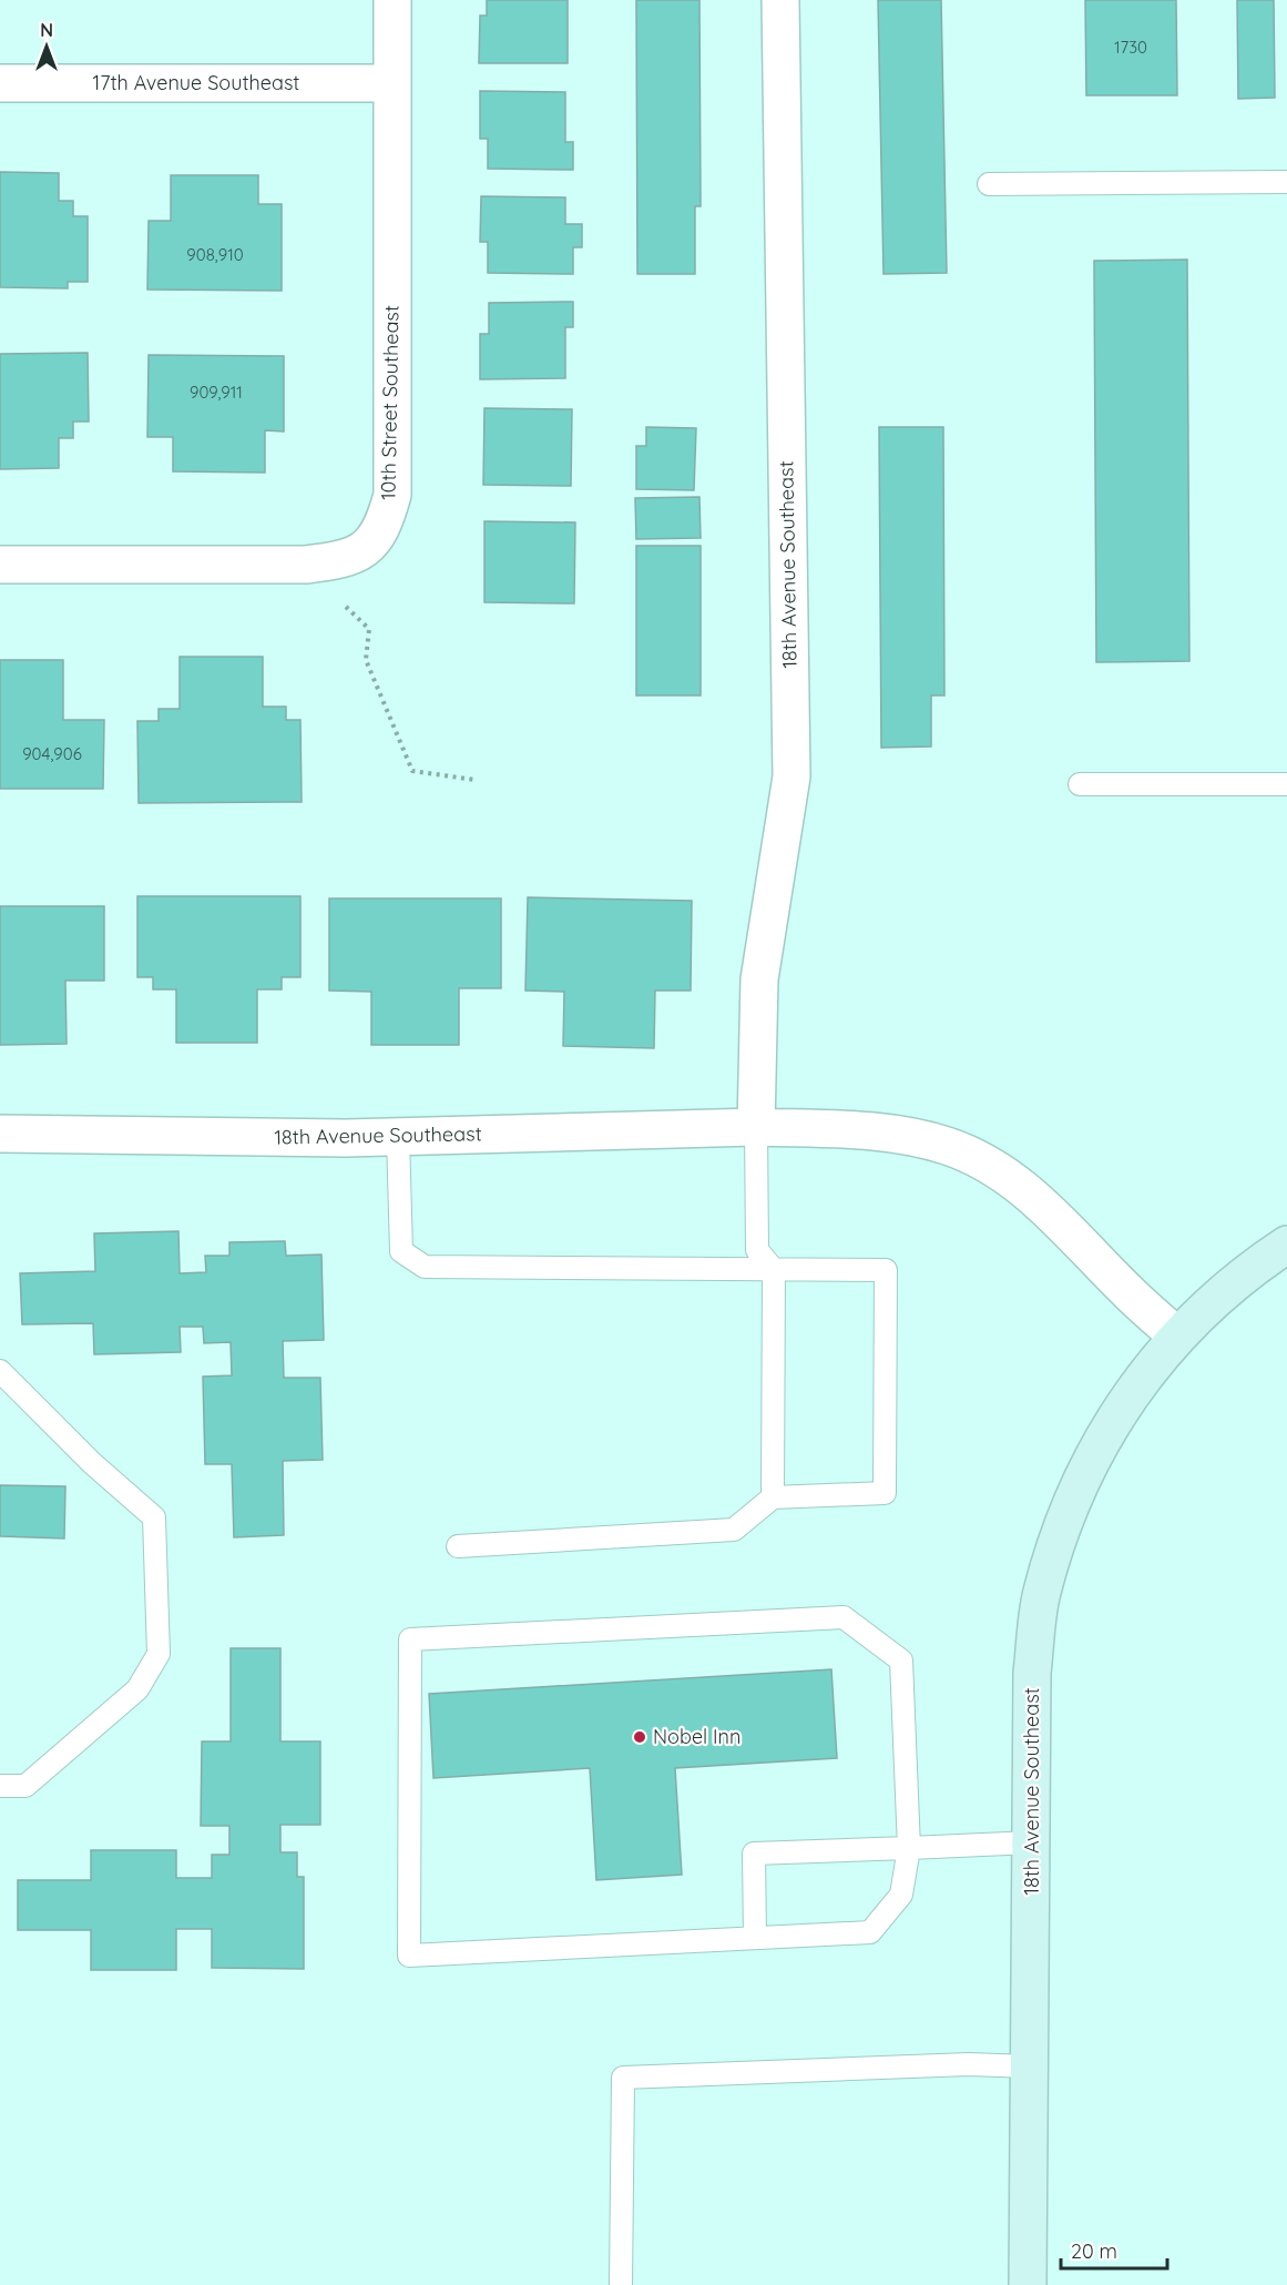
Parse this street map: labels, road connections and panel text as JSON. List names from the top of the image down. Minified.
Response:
{"streets":{"street":["17th Avenue Southeast","10th Street Southeast","18th Avenue Southeast"]},"crossings":[["17th Avenue Southeast","10th Street Southeast"]],"places":["Nobel Inn"],"house_numbers":["1730","908,910","909,911","904,906"],"scale_bar":"20 m","north":"top"}
